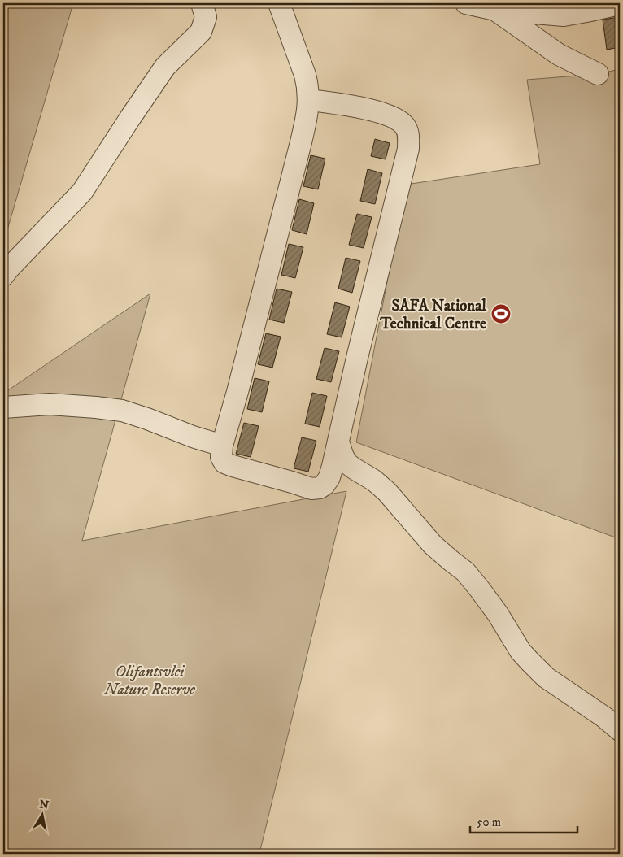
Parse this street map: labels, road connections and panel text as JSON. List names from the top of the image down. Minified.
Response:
{"parks":["Olifantsvlei Nature Reserve"],"places":{"sports":["SAFA National Technical Centre"]},"scale_bar":"50 m","north":"top"}
